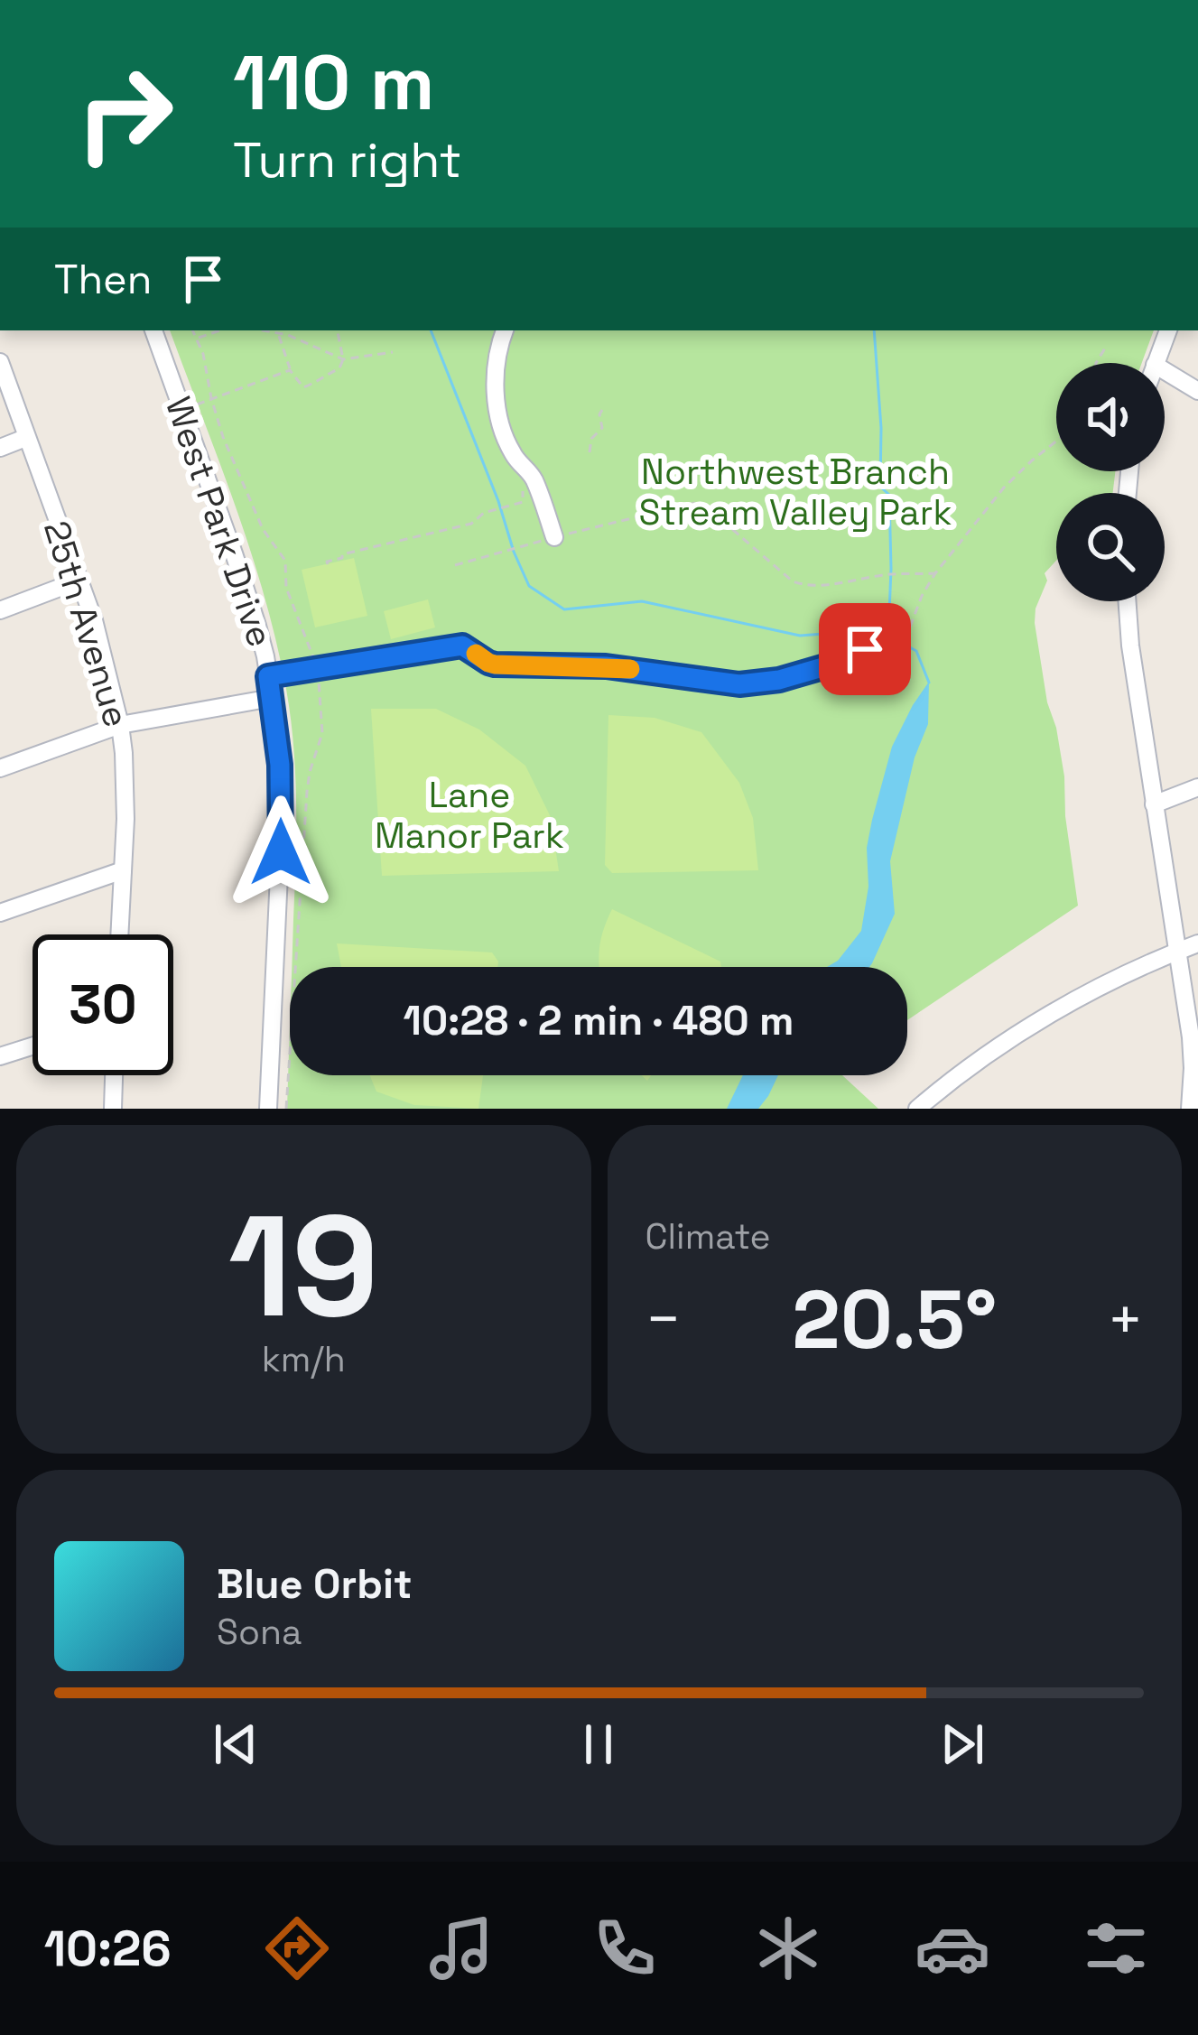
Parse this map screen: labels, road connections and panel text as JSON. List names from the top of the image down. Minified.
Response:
{"streets":{"street":["West Park Drive","25th Avenue"]},"parks":["Northwest Branch Stream Valley Park","Lane Manor Park"],"page":{"turn":["110 m","Turn right"],"then":"Then","limit":"30","trip":"10:28 · 2 min · 480 m","tile":[["19","km/h"],"Climate"],"heat":["−","20.5°","+"],"song":["Blue Orbit","Sona"],"tabs":"10:26"}}
